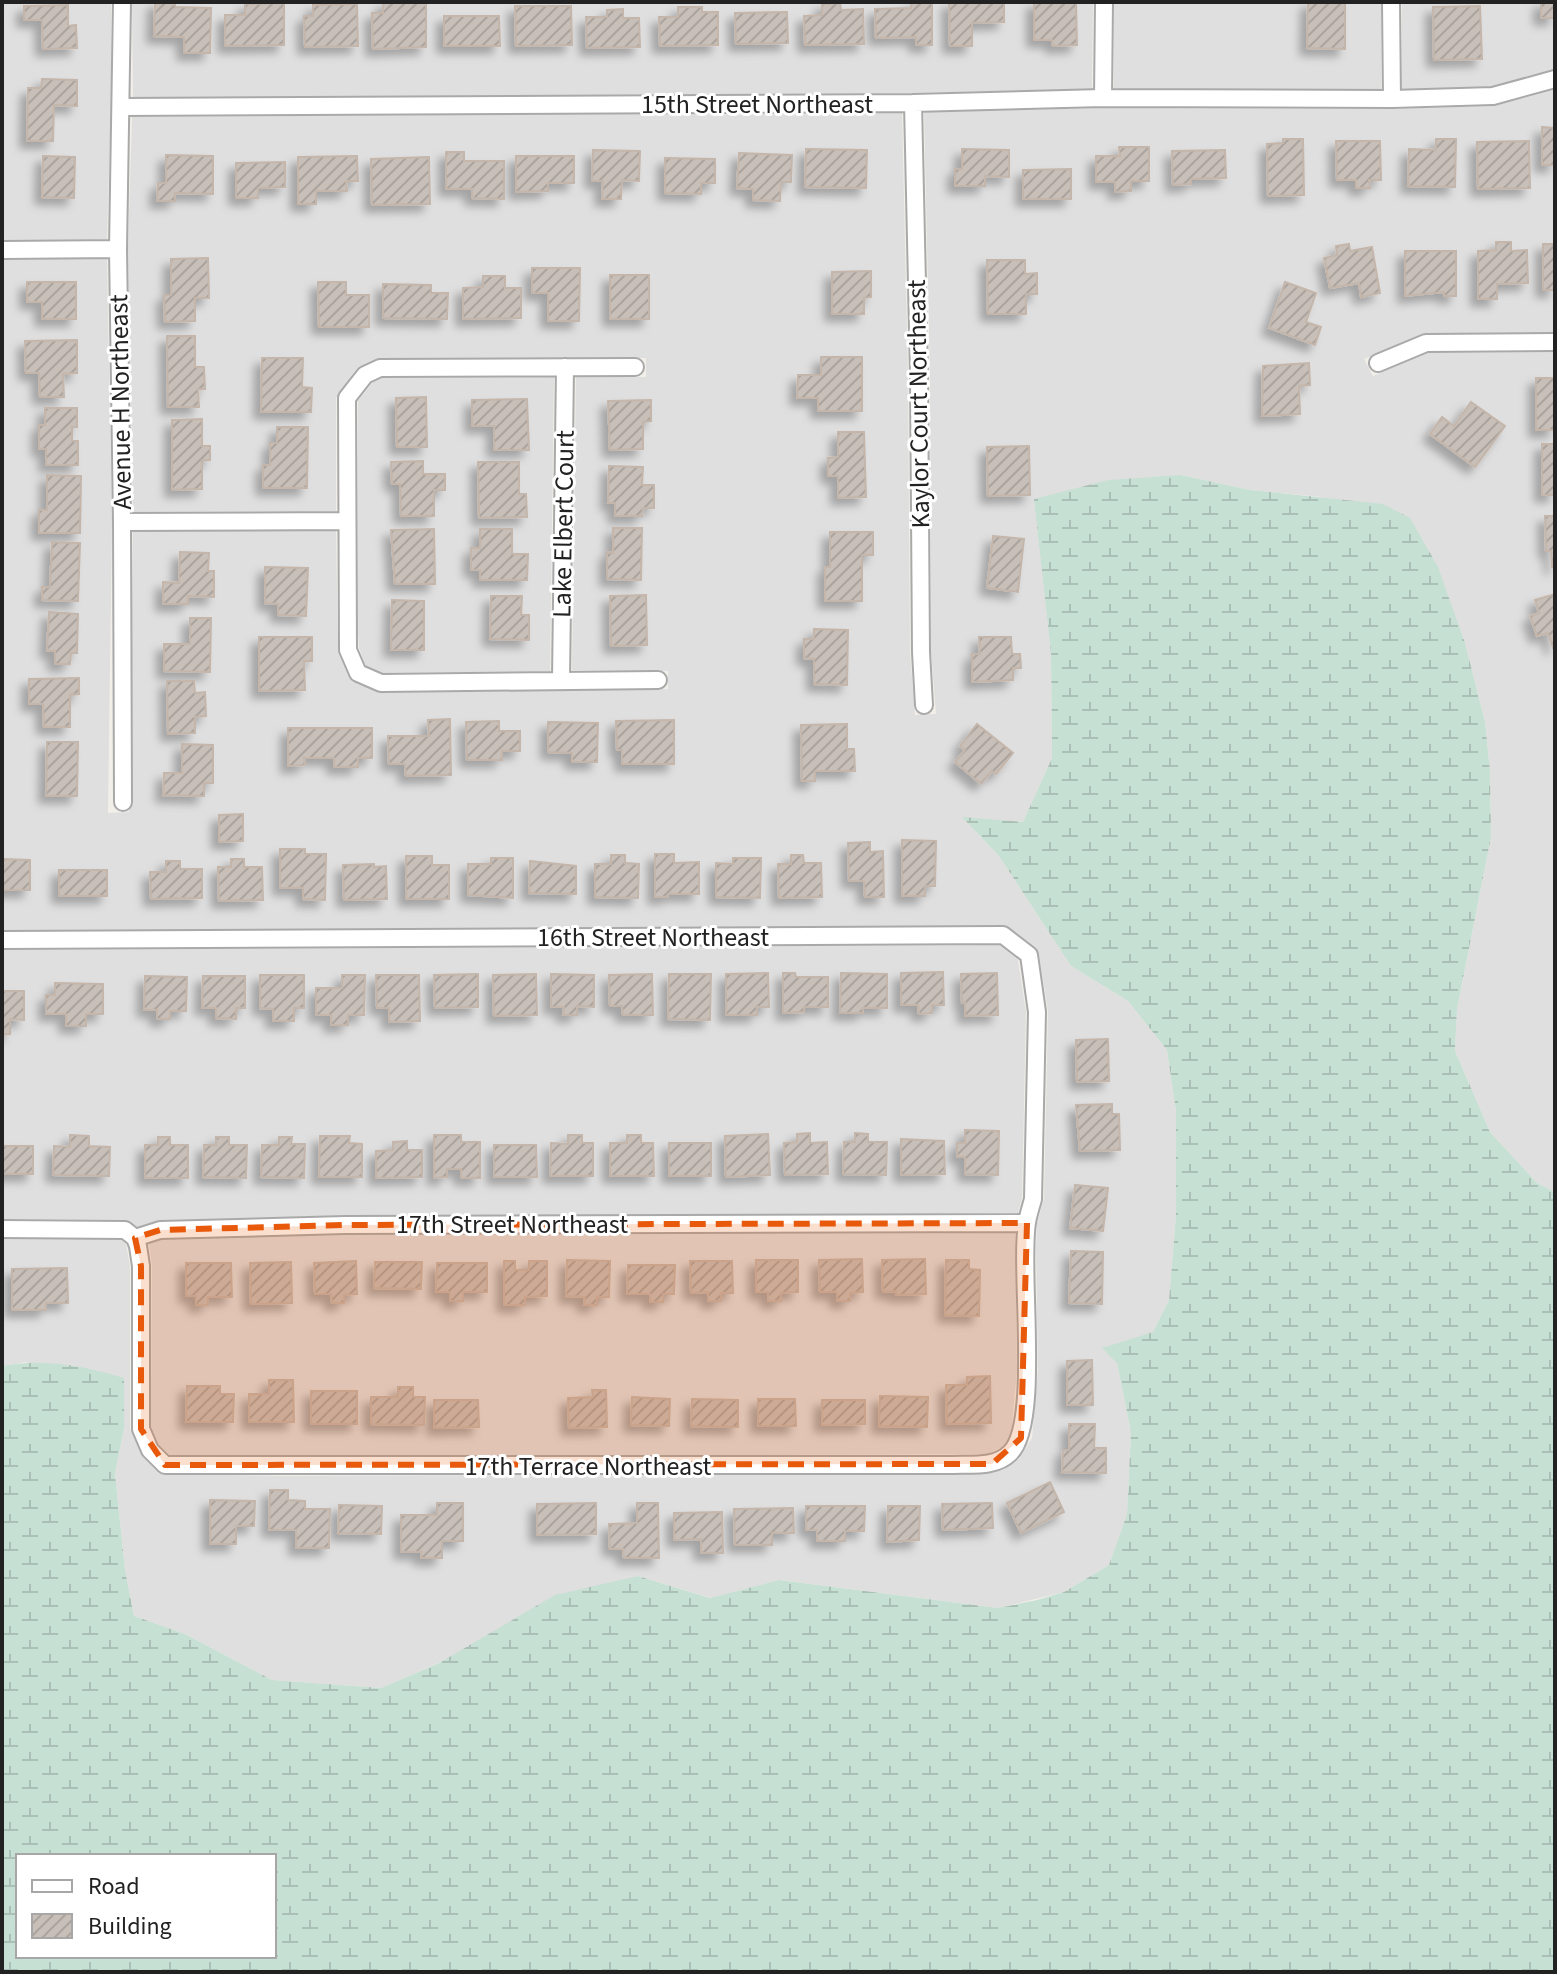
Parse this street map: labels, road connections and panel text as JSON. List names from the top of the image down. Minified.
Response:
{"streets":{"street":["15th Street Northeast","Avenue H Northeast","Kaylor Court Northeast","Lake Elbert Court","16th Street Northeast","17th Street Northeast","17th Terrace Northeast"]},"crossings":[["15th Street Northeast","Avenue H Northeast"],["15th Street Northeast","Kaylor Court Northeast"],["16th Street Northeast","17th Street Northeast"],["16th Street Northeast","17th Terrace Northeast"],["17th Street Northeast","17th Terrace Northeast"]],"legend":["Road","Building"]}
